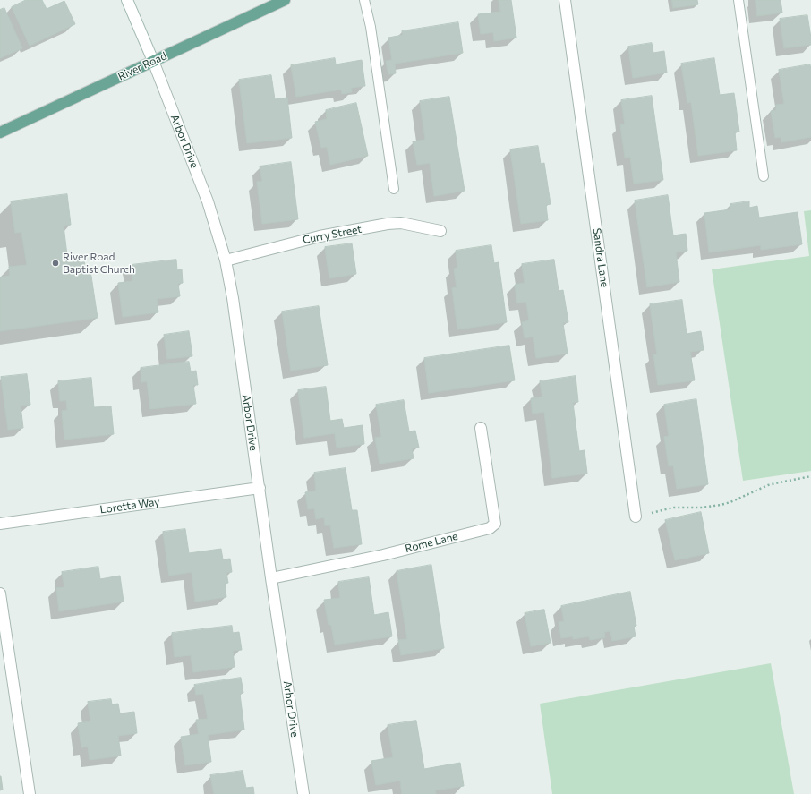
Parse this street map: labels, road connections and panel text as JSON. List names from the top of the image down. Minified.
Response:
{"streets":{"main road":["River Road"],"street":["Arbor Drive","Curry Street","Sandra Lane","Loretta Way","Rome Lane"]},"crossings":[["River Road","Arbor Drive"],["Arbor Drive","Curry Street"],["Arbor Drive","Loretta Way"],["Arbor Drive","Rome Lane"]],"places":["River Road Baptist Church"]}
